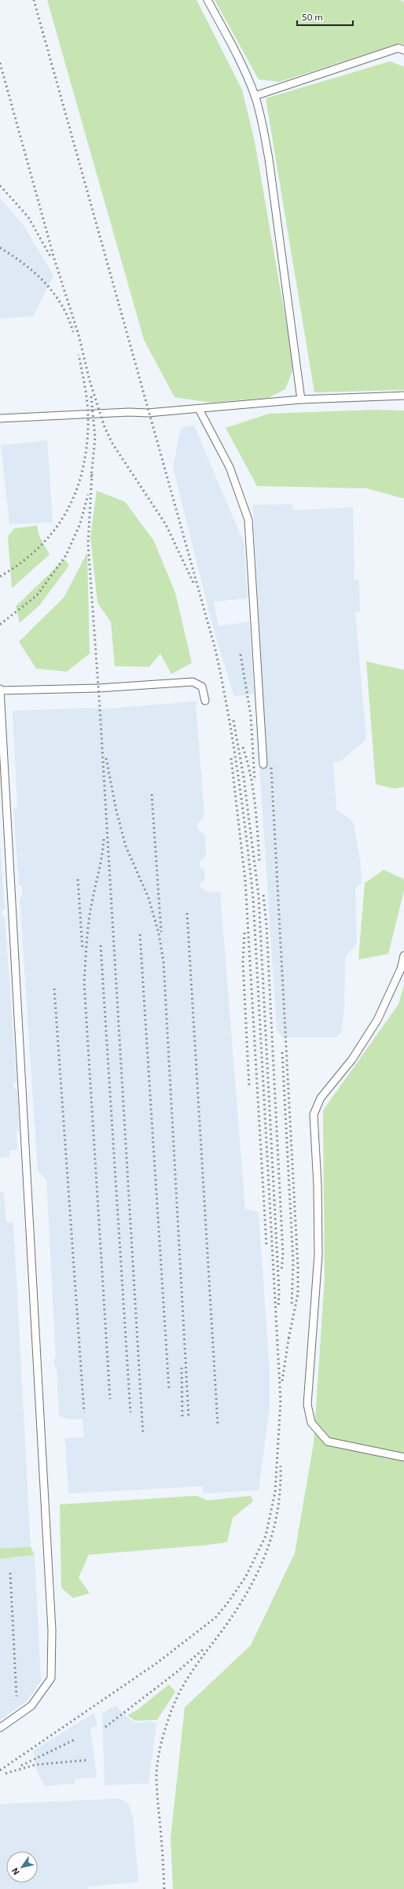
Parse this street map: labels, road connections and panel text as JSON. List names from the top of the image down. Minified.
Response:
{"scale_bar":"50 m","north":"bottom left"}
